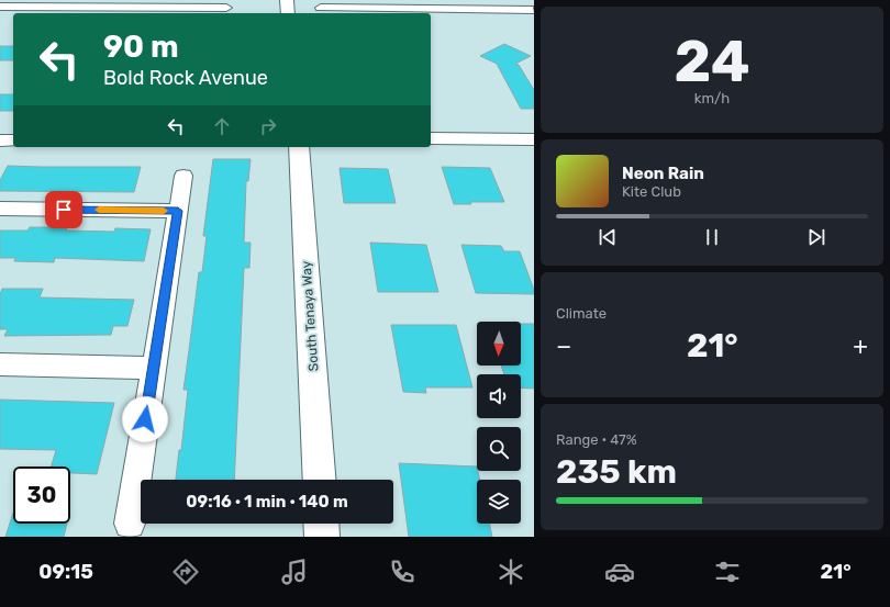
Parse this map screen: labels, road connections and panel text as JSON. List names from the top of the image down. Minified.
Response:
{"streets":{"street":["South Tenaya Way"]},"north":"bottom","page":{"tile":[["24","km/h"],"Climate",["Range · 47%","235 km"]],"turn":["90 m","Bold Rock Avenue"],"song":["Neon Rain","Kite Club"],"heat":["−","21°","+"],"limit":"30","trip":"09:16 · 1 min · 140 m","tabs":["09:15","21°"]}}
